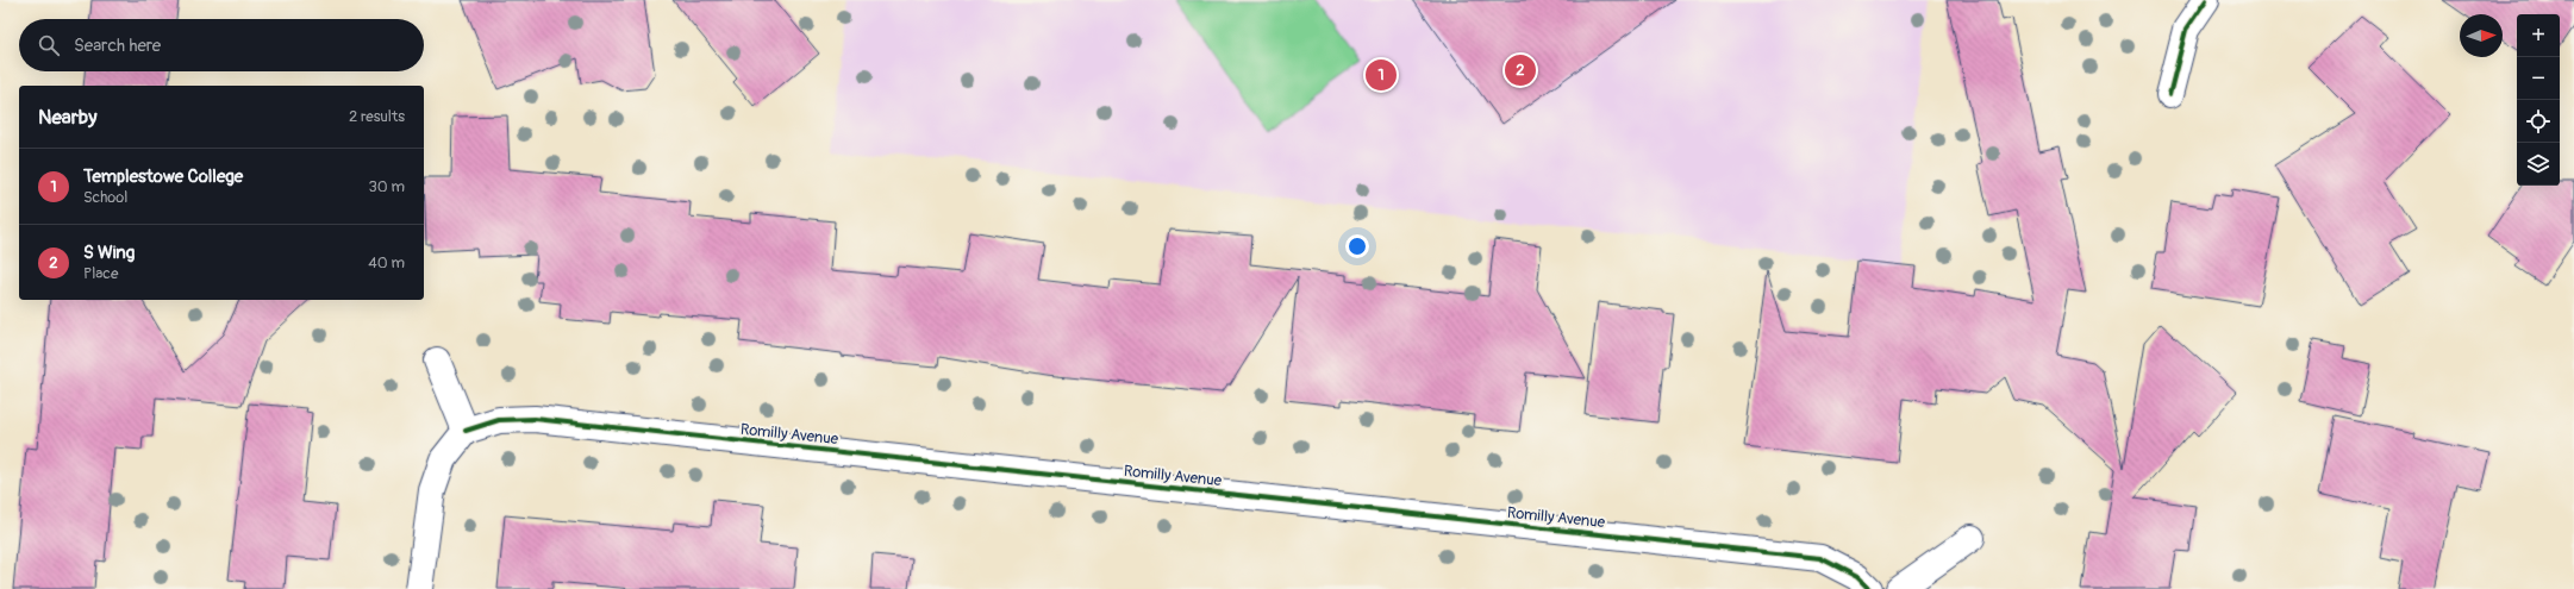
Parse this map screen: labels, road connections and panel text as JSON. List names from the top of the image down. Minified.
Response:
{"streets":{"street":["Romilly Avenue"]},"north":"right","page":{"map_buttons":["+","−"],"search":"Search here","pins":["2","1"],"heading":["Nearby","2 results"],"list":[{"mark":"1","name":"Templestowe College","note":"School","value":"30 m"},{"mark":"2","name":"S Wing","note":"Place","value":"40 m"}]}}
